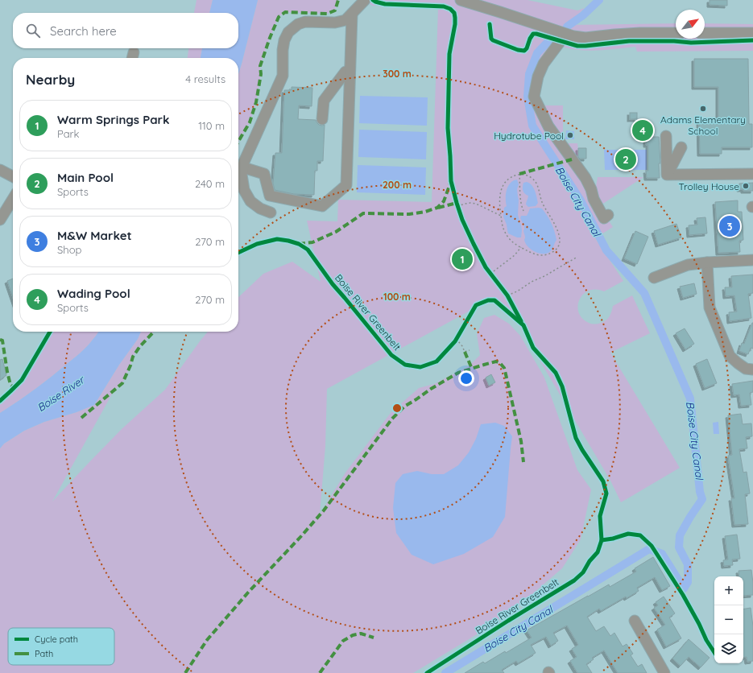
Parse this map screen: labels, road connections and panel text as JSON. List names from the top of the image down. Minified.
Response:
{"streets":{"cycle path":["Boise River Greenbelt"]},"water":["Boise City Canal","Boise River"],"places":["Adams Elementary School","Hydrotube Pool","Trolley House"],"legend":["Cycle path","Path"],"north":"top right","page":{"search":"Search here","heading":["Nearby","4 results"],"list":[{"mark":"1","name":"Warm Springs Park","note":"Park","value":"110 m"},{"mark":"2","name":"Main Pool","note":"Sports","value":"240 m"},{"mark":"3","name":"M&W Market","note":"Shop","value":"270 m"},{"mark":"4","name":"Wading Pool","note":"Sports","value":"270 m"}],"pins":["4","2","3","1"],"map_buttons":["+","−"]},"rings":["300 m","200 m","100 m"]}
